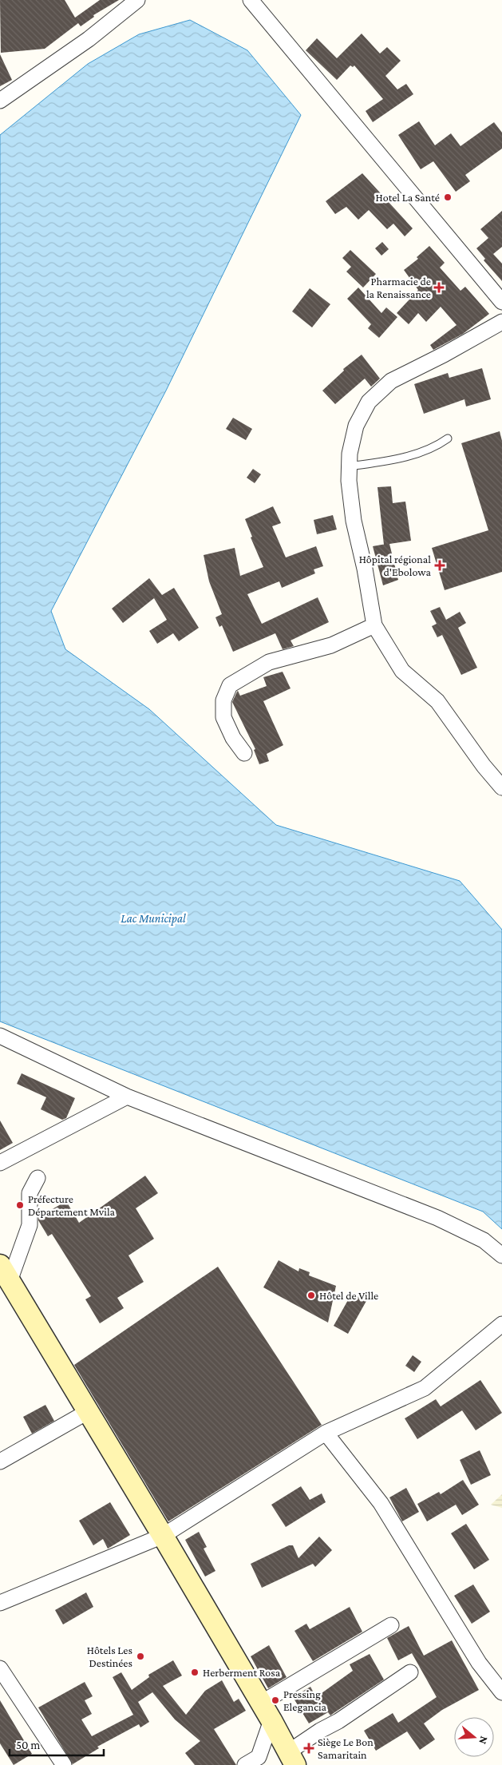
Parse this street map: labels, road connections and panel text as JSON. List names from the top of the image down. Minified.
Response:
{"water":["Lac Municipal"],"places":{"other":["Hotel La Santé","Préfecture Département Mvila","Hôtel de Ville","Hôtels Les Destinées","Herberment Rosa","Pressing Elegancia"],"health":["Pharmacie de la Renaissance","Hôpital régional d'Ebolowa","Siège Le Bon Samaritain"]},"scale_bar":"50 m","north":"right"}
